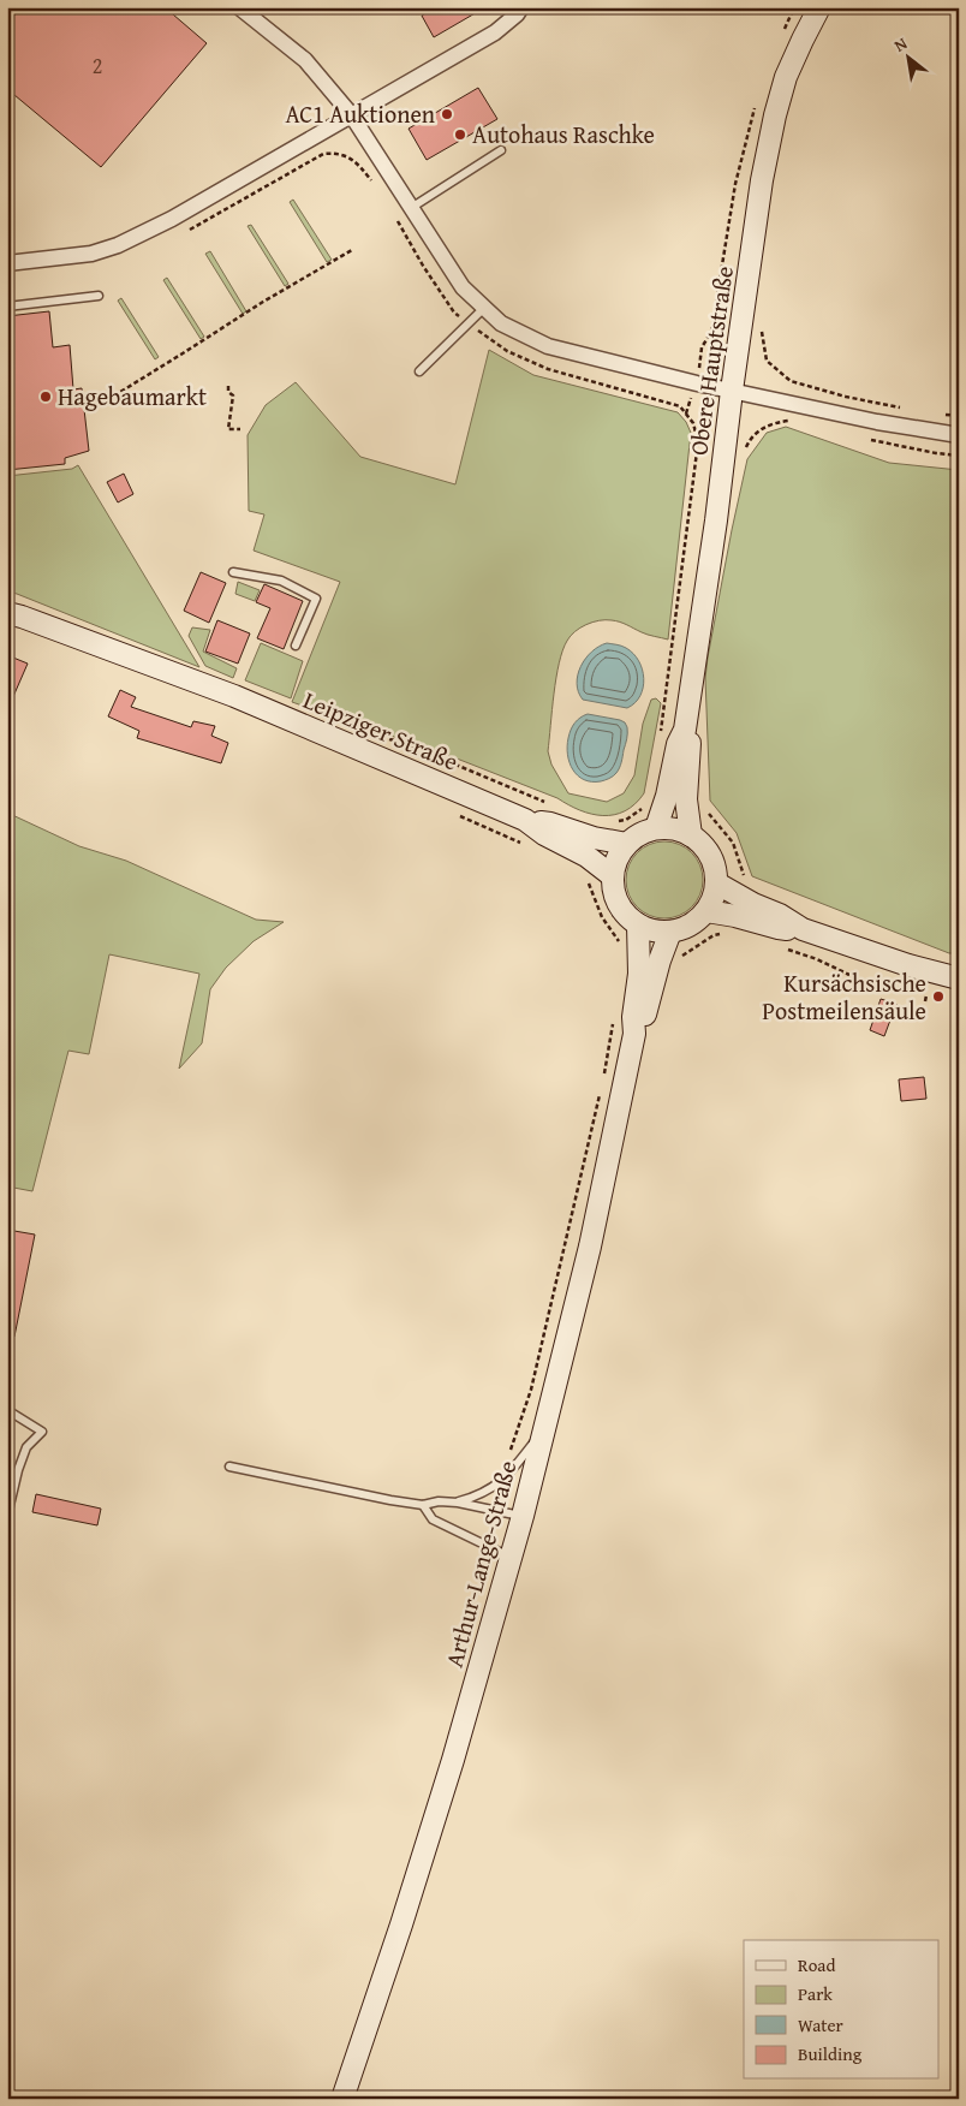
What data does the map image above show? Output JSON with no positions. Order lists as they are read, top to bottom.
{
  "streets": {
    "main road": ["Obere Hauptstraße", "Leipziger Straße", "Arthur-Lange-Straße"]
  },
  "crossings": [
    ["Obere Hauptstraße", "Leipziger Straße"],
    ["Obere Hauptstraße", "Arthur-Lange-Straße"],
    ["Leipziger Straße", "Arthur-Lange-Straße"]
  ],
  "places": [
    "AC1 Auktionen",
    "Autohaus Raschke",
    "Hagebaumarkt",
    "Kursächsische Postmeilensäule"
  ],
  "house_numbers": ["2"],
  "legend": [
    "Road",
    "Park",
    "Water",
    "Building"
  ],
  "north": "top left"
}
